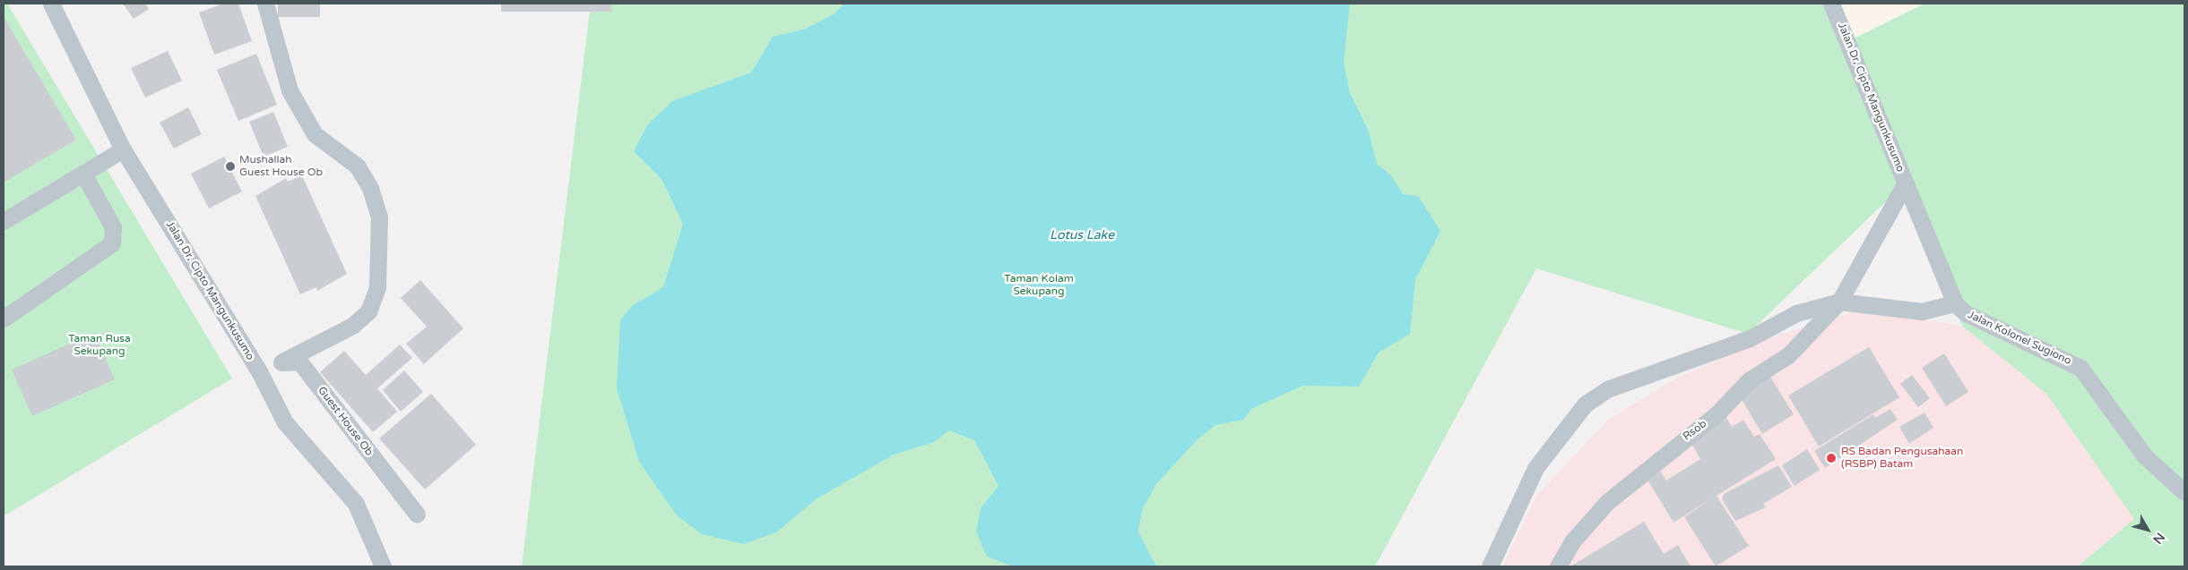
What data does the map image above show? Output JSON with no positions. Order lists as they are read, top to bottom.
{
  "streets": {
    "street": [
      "Jalan Dr. Cipto Mangunkusumo",
      "Jalan Kolonel Sugiono",
      "Guest House Ob",
      "Rsob"
    ]
  },
  "crossings": [
    ["Jalan Dr. Cipto Mangunkusumo", "Rsob"]
  ],
  "water": ["Lotus Lake"],
  "parks": ["Taman Kolam Sekupang", "Taman Rusa Sekupang"],
  "places": ["Mushallah Guest House Ob", "RS Badan Pengusahaan (RSBP) Batam"],
  "north": "bottom right"
}
